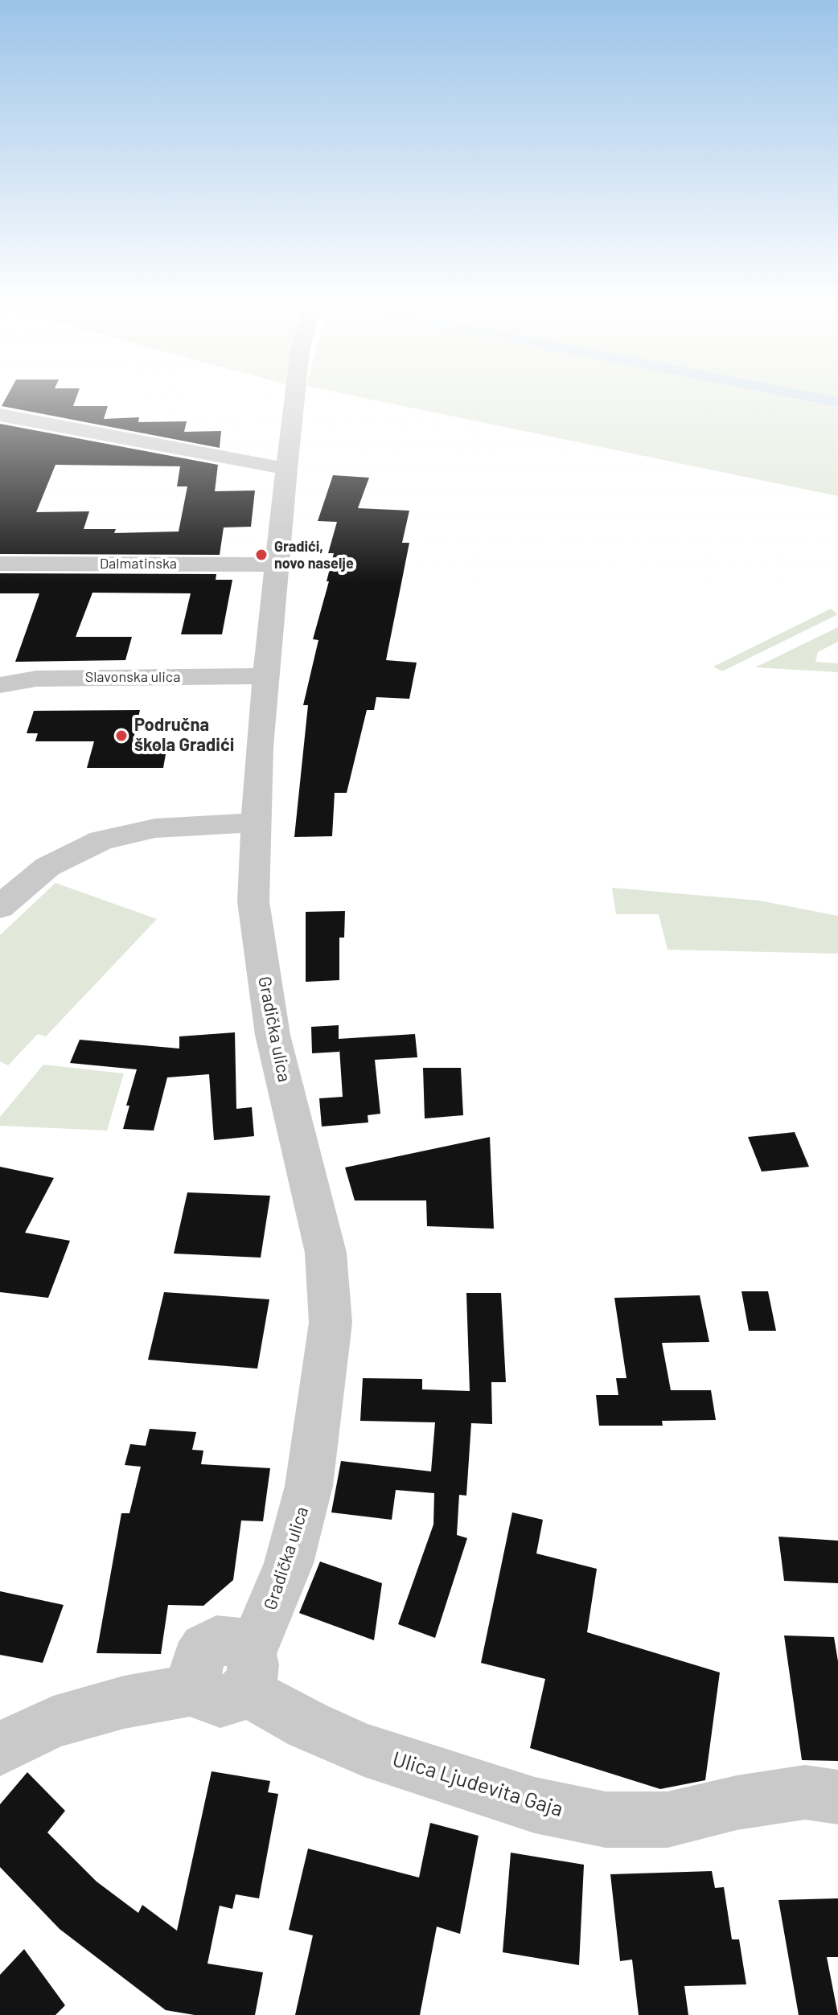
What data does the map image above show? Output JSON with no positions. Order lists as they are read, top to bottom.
{
  "streets": {
    "street": [
      "Dalmatinska",
      "Slavonska ulica",
      "Gradička ulica",
      "Ulica Ljudevita Gaja"
    ]
  },
  "crossings": [
    ["Dalmatinska", "Gradička ulica"],
    ["Slavonska ulica", "Gradička ulica"],
    ["Gradička ulica", "Ulica Ljudevita Gaja"]
  ],
  "places": ["Gradići, novo naselje", "Područna škola Gradići"]
}
